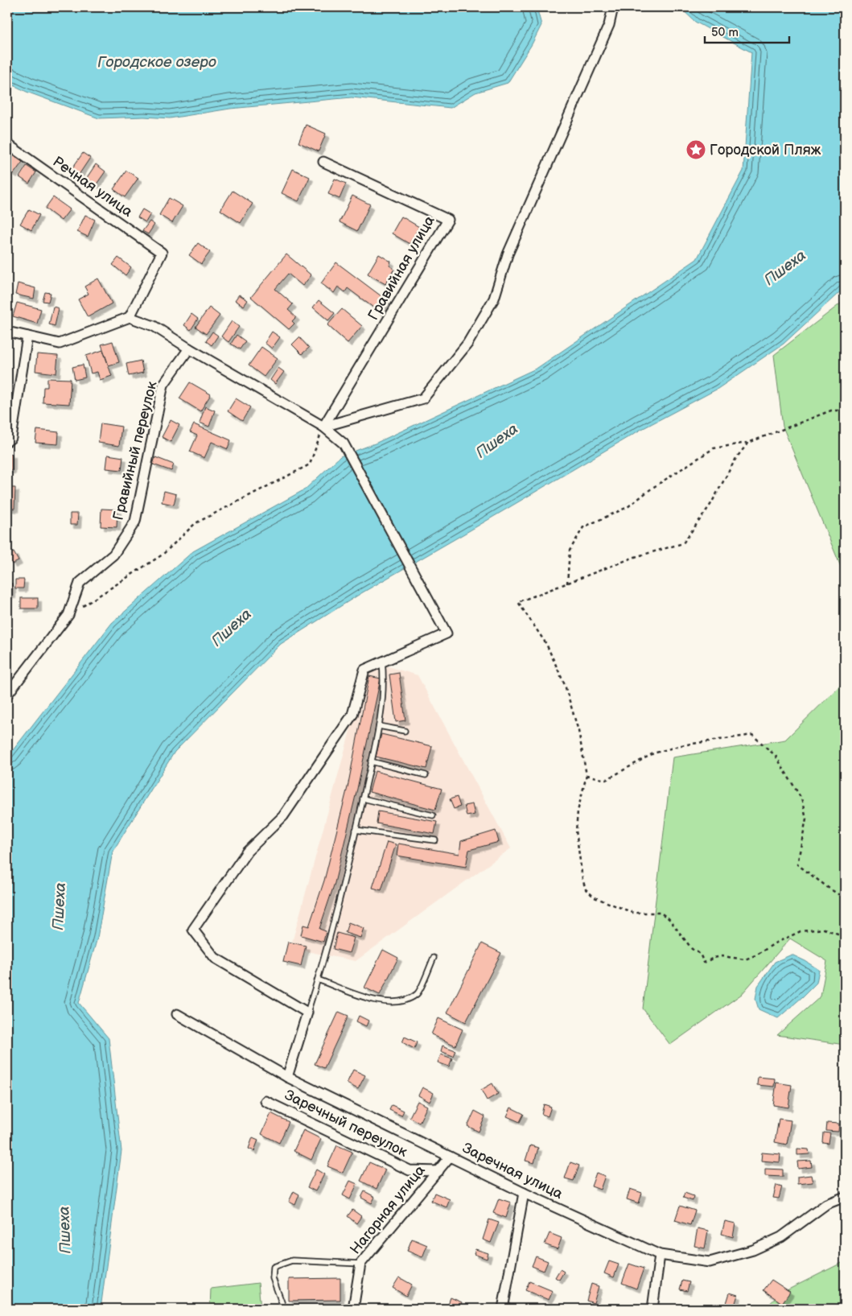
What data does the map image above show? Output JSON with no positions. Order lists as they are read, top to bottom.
{
  "streets": {
    "street": [
      "Речная улица",
      "Гравийная улица",
      "Гравийный переулок",
      "Заречный переулок",
      "Заречная улица",
      "Нагорная улица"
    ]
  },
  "crossings": [
    ["Заречный переулок", "Нагорная улица"],
    ["Заречная улица", "Нагорная улица"]
  ],
  "water": ["Городское озеро", "Пшеха"],
  "places": {
    "place": ["Городской Пляж"]
  },
  "scale_bar": "50 m"
}
